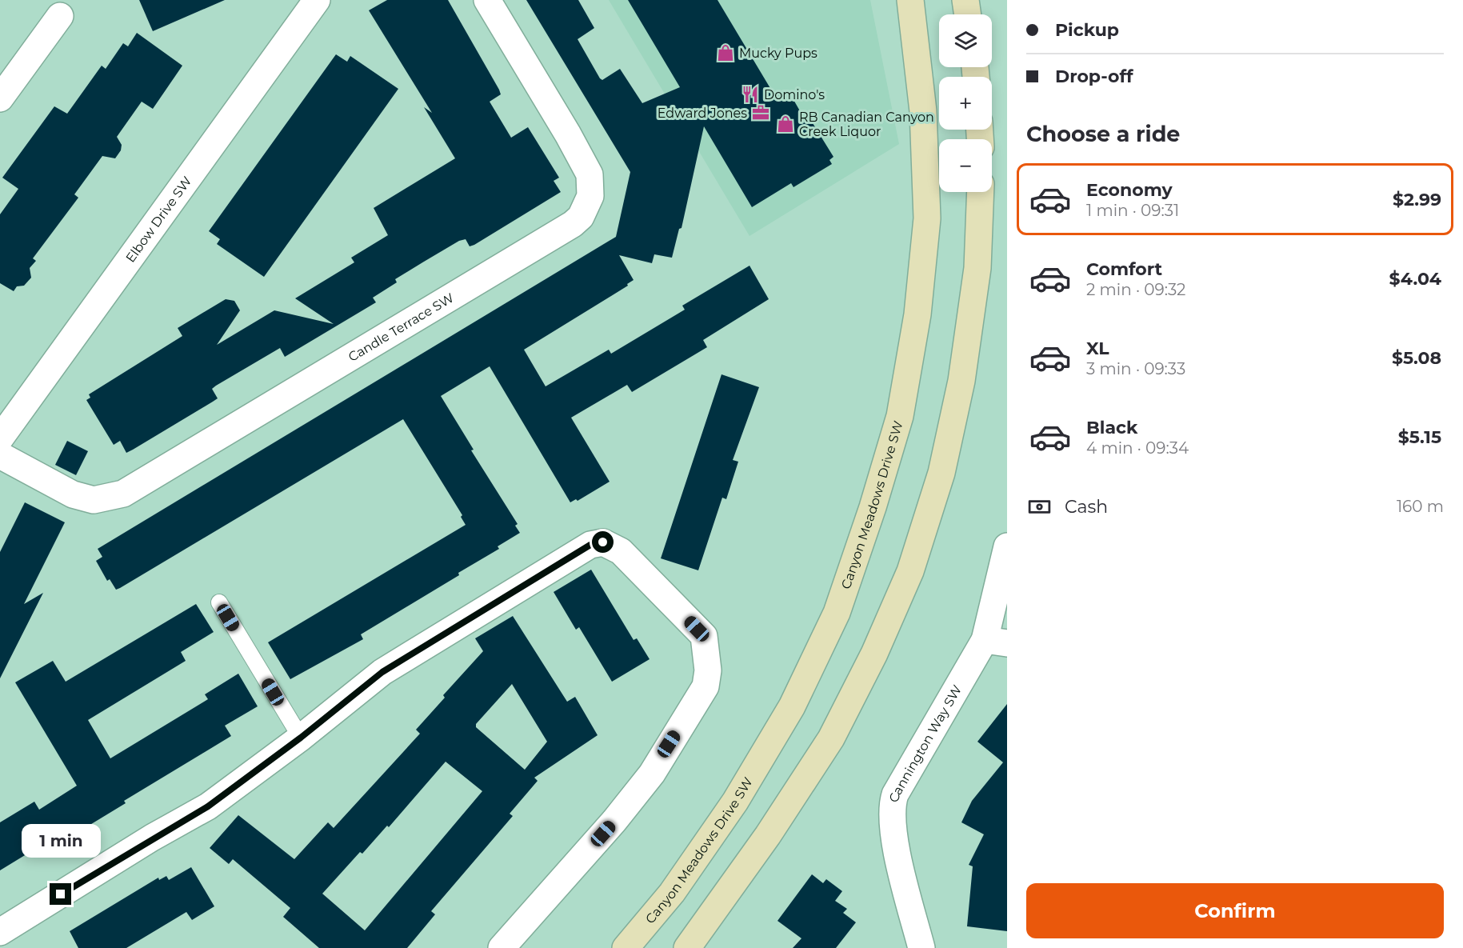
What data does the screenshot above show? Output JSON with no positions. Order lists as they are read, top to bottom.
{
  "streets": {
    "main road": ["Canyon Meadows Drive SW"],
    "street": ["Elbow Drive SW", "Candle Terrace SW", "Cannington Way SW"]
  },
  "places": {
    "shop": ["Mucky Pups", "RB Canadian Canyon Creek Liquor"],
    "restaurant": ["Domino's"],
    "office": ["Edward Jones"]
  },
  "page": {
    "banner": ["Pickup", "Drop-off"],
    "map_buttons": ["+", "−"],
    "heading": "Choose a ride",
    "list": [
      {
        "name": "Economy",
        "note": "1 min · 09:31",
        "value": "$2.99"
      },
      {
        "name": "Comfort",
        "note": "2 min · 09:32",
        "value": "$4.04"
      },
      {
        "name": "XL",
        "note": "3 min · 09:33",
        "value": "$5.08"
      },
      {
        "name": "Black",
        "note": "4 min · 09:34",
        "value": "$5.15"
      }
    ],
    "pay": ["Cash", "160 m"],
    "bubble": "1 min",
    "buttons": "Confirm"
  }
}
